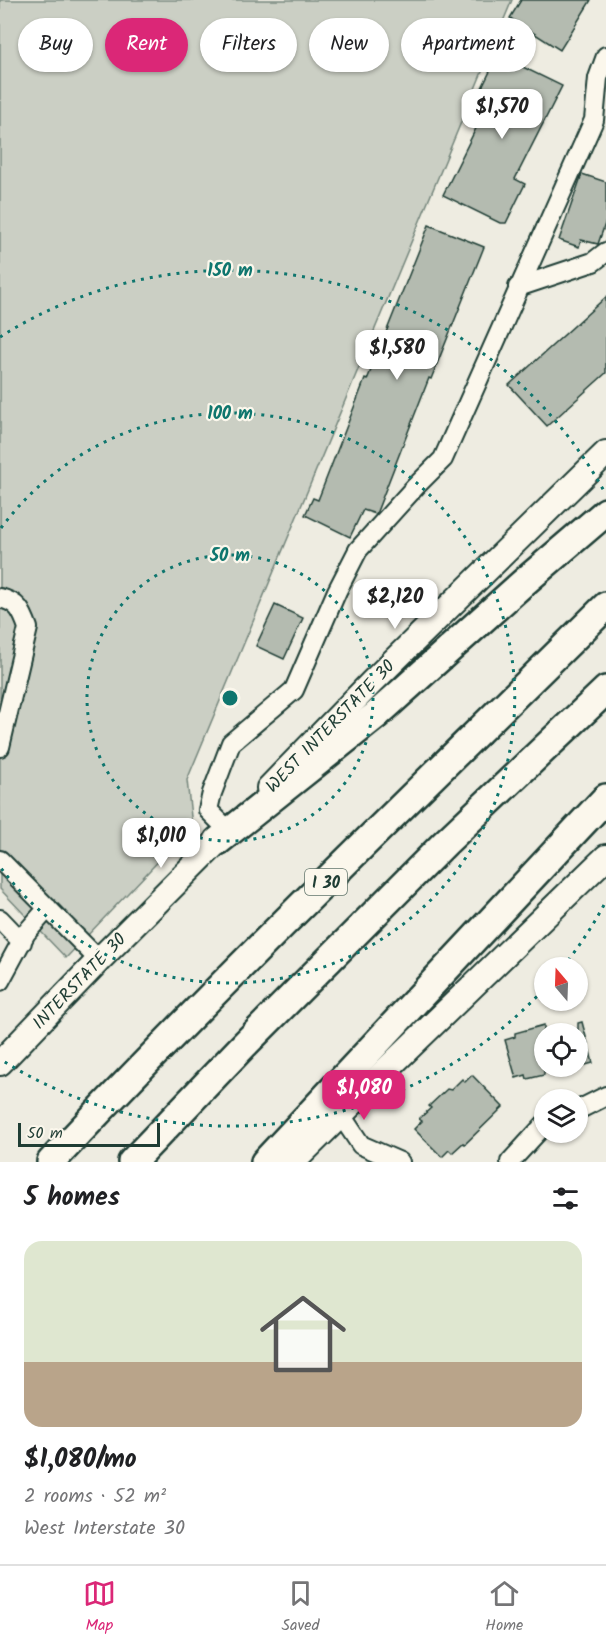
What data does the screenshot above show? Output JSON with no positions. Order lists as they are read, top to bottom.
{
  "streets": {
    "highway": ["I 30"],
    "main road": ["WEST INTERSTATE 30", "INTERSTATE 30"]
  },
  "crossings": [
    ["WEST INTERSTATE 30", "INTERSTATE 30"]
  ],
  "scale_bar": "50 m",
  "north": "top",
  "page": {
    "chip": [
      "Buy",
      "Rent",
      "Filters",
      "New",
      "Apartment"
    ],
    "price": [
      "$1,570",
      "$1,580",
      "$2,120",
      "$1,010",
      "$1,080"
    ],
    "scale": "50 m",
    "heading": "5 homes",
    "list": [
      {
        "name": "$1,080/mo",
        "note": "2 rooms · 52 m² · West Interstate 30"
      }
    ],
    "tabs": ["Map", "Saved", "Home"]
  },
  "rings": ["150 m", "100 m", "50 m"]
}
